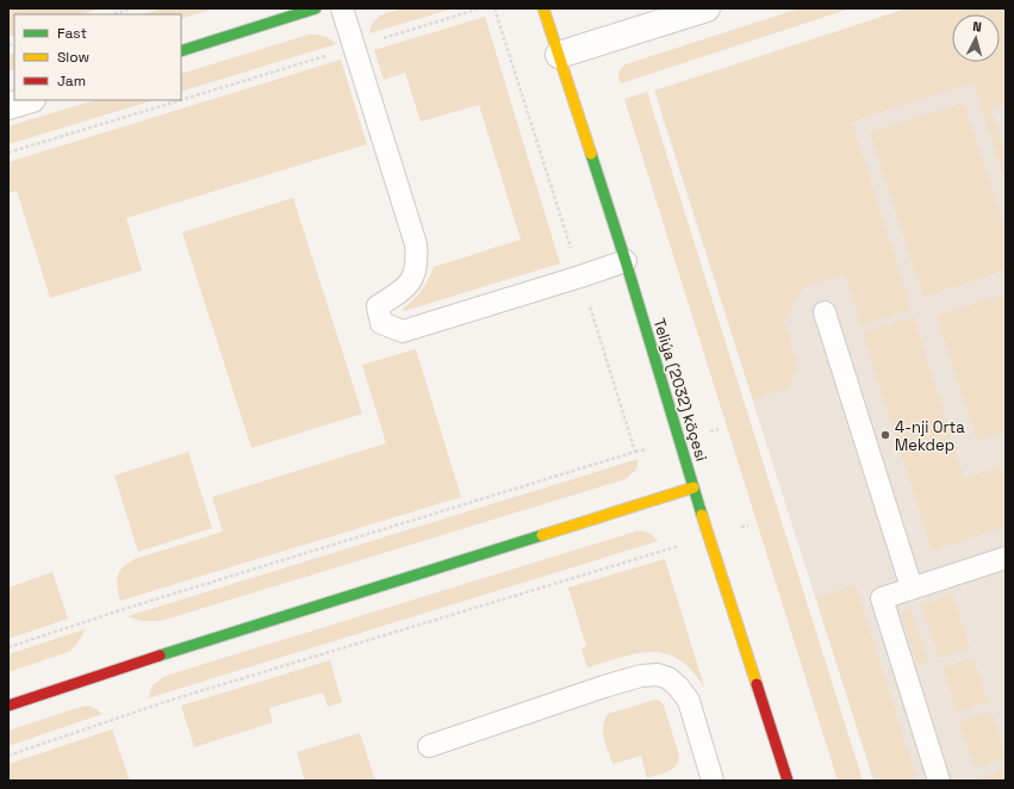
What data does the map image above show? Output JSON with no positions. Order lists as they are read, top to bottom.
{
  "streets": {
    "street": ["Teliýa (2032) köçesi"]
  },
  "places": ["4-nji Orta Mekdep"],
  "legend": ["Fast", "Slow", "Jam"],
  "north": "top"
}
